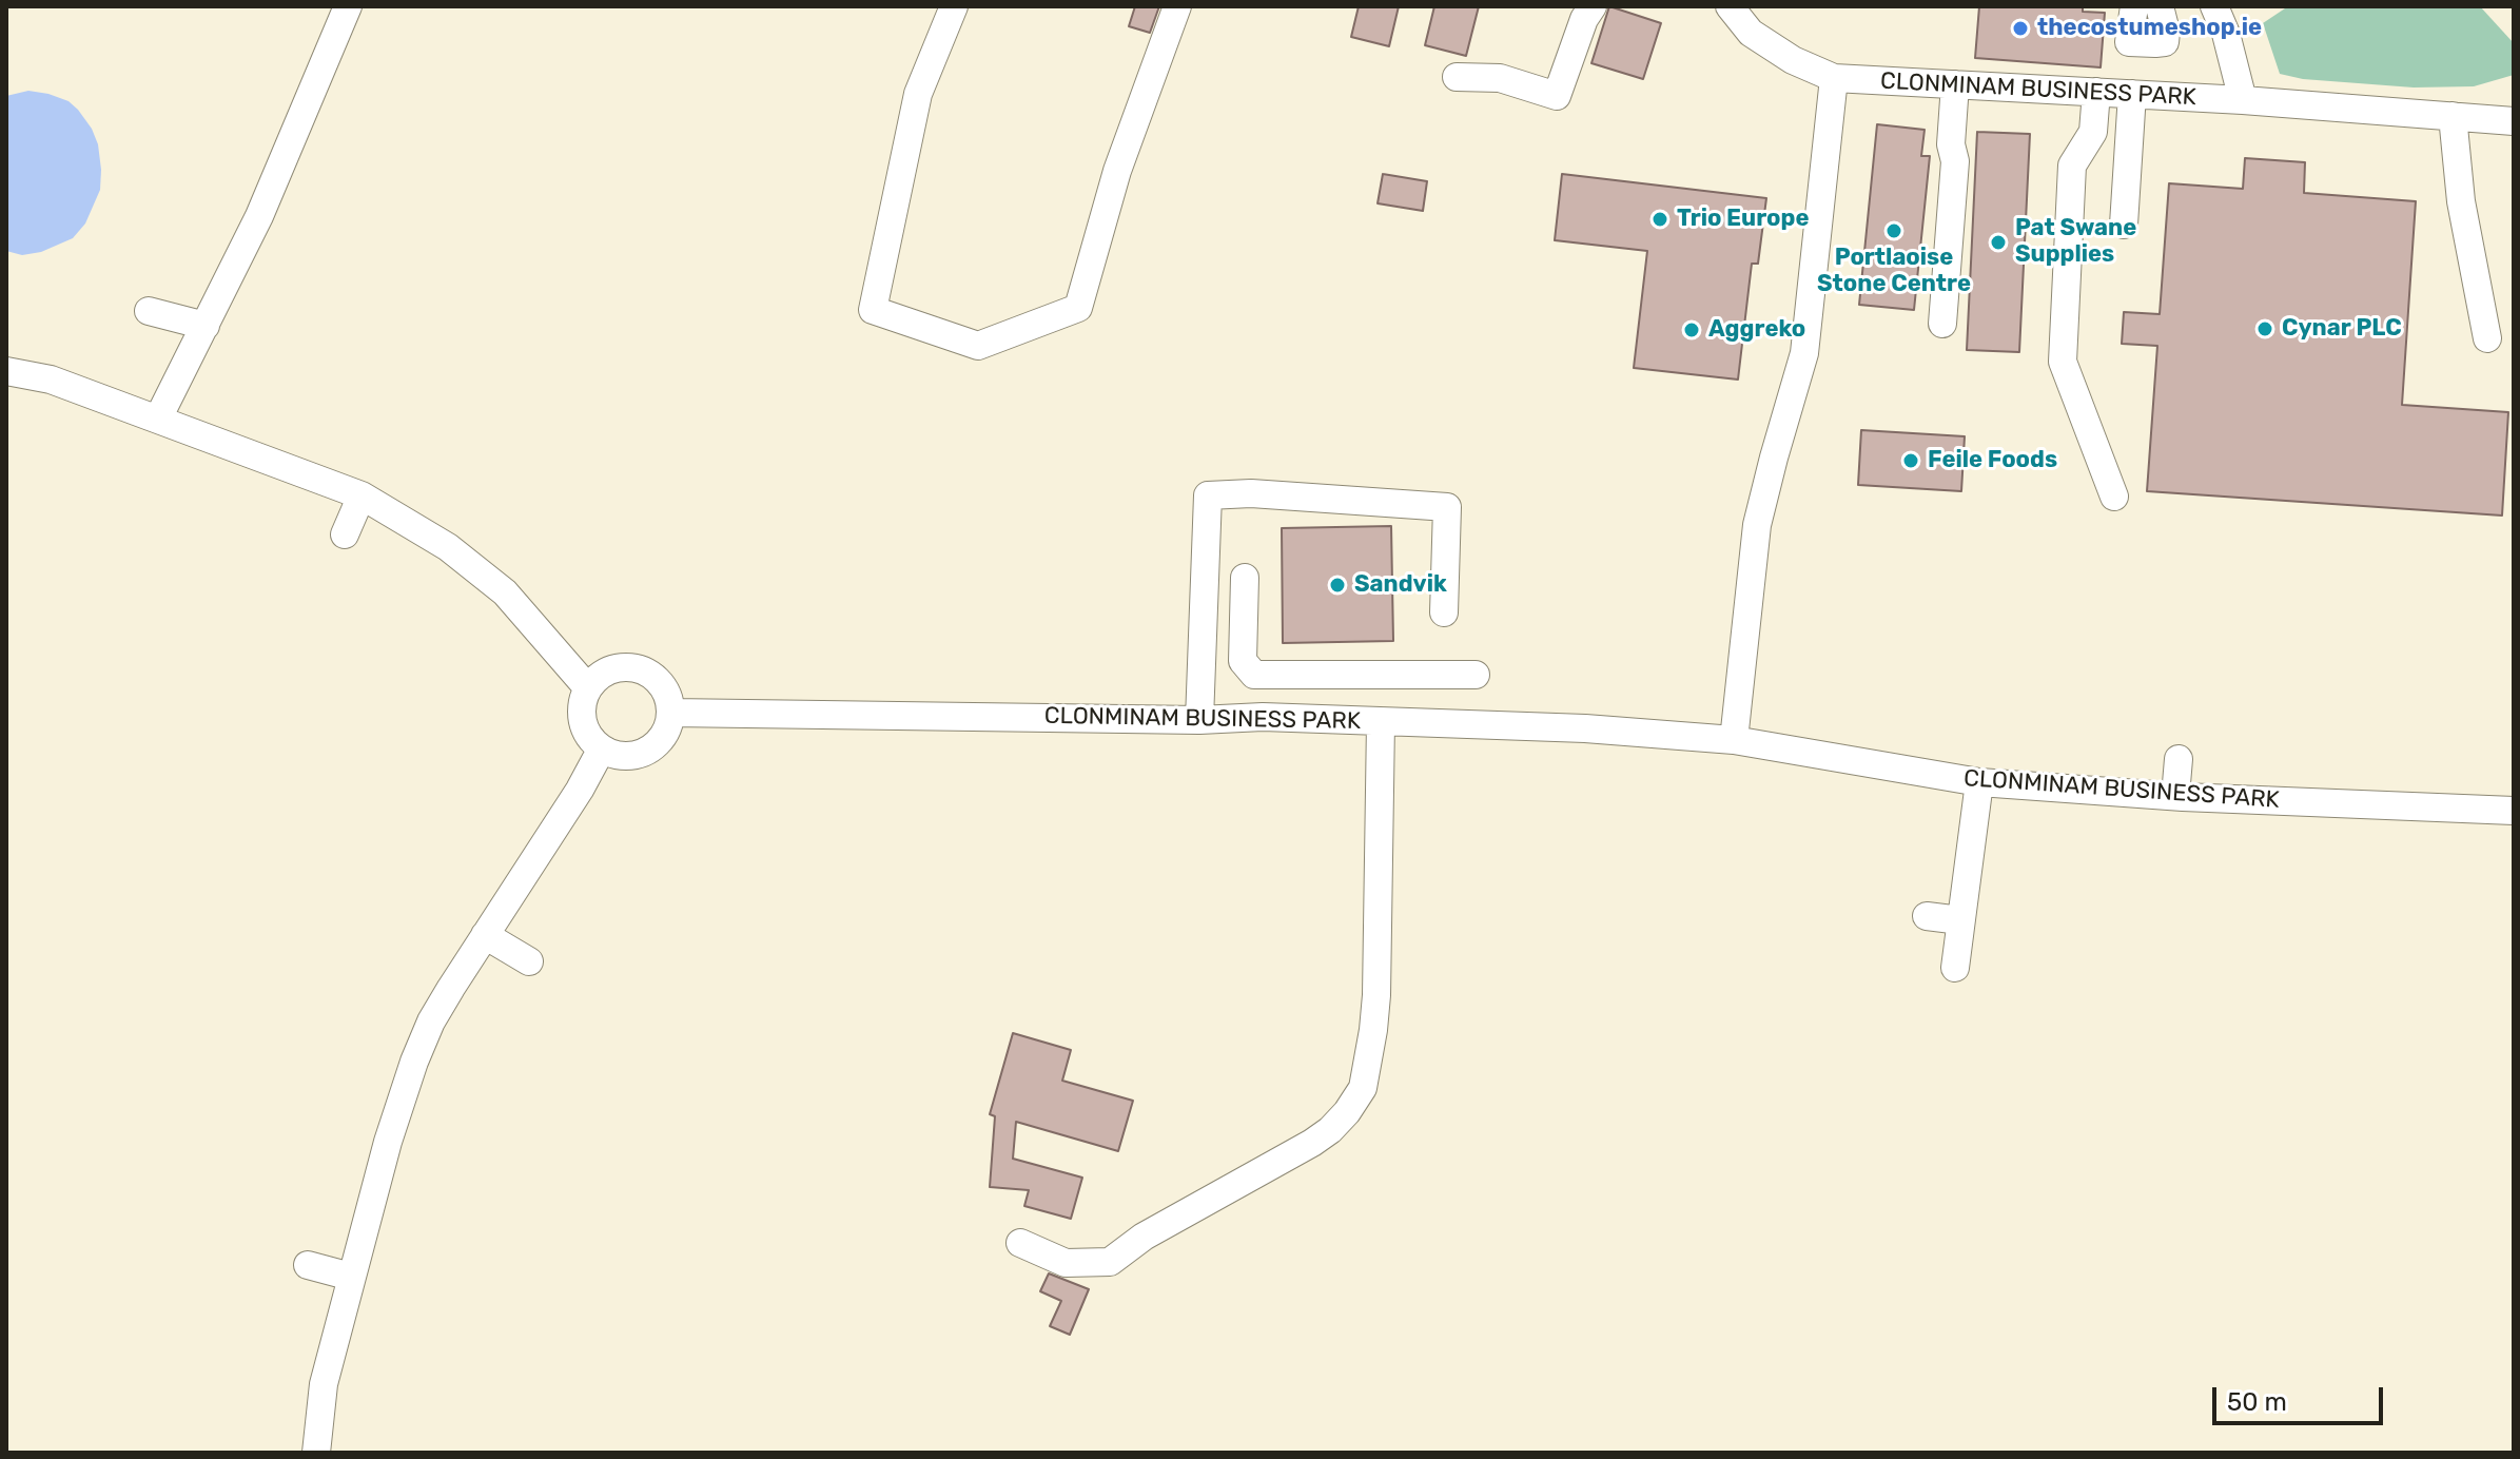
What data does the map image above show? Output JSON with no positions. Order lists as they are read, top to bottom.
{
  "streets": {
    "street": ["CLONMINAM BUSINESS PARK"]
  },
  "places": [
    "thecostumeshop.ie",
    "Trio Europe",
    "Portlaoise Stone Centre",
    "Pat Swane Supplies",
    "Cynar PLC",
    "Aggreko",
    "Feile Foods",
    "Sandvik"
  ],
  "scale_bar": "50 m"
}
